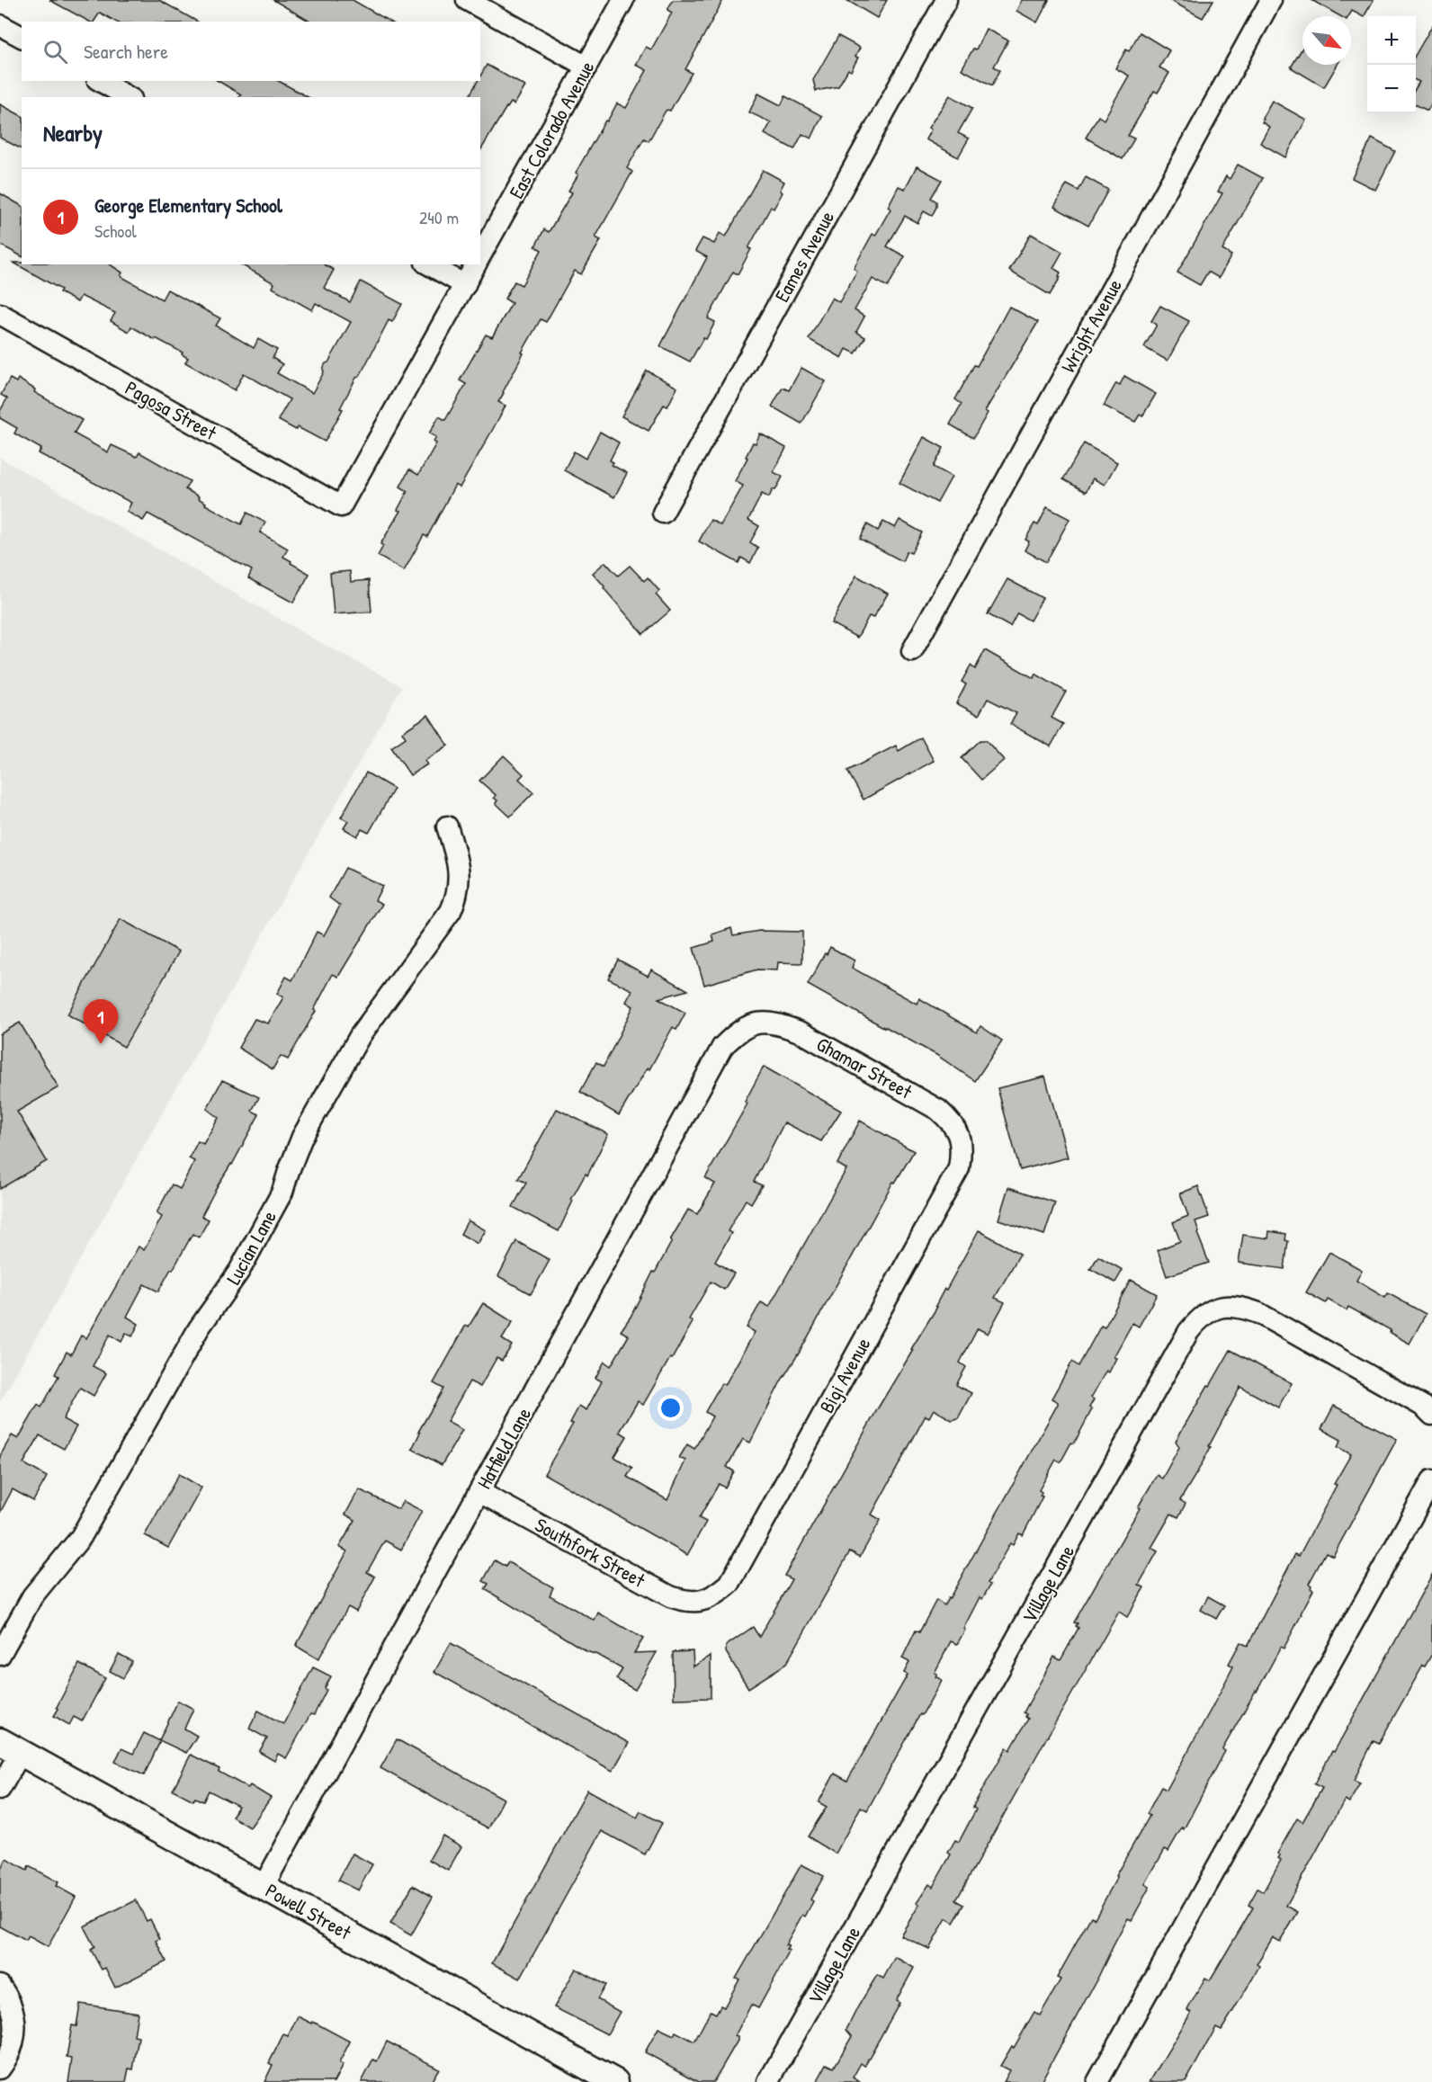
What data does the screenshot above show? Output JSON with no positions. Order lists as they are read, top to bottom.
{
  "streets": {
    "street": [
      "East Colorado Avenue",
      "Eames Avenue",
      "Wright Avenue",
      "Pagosa Street",
      "Ghamar Street",
      "Lucian Lane",
      "Bigi Avenue",
      "Hatfield Lane",
      "Southfork Street",
      "Village Lane",
      "Powell Street"
    ]
  },
  "crossings": [
    ["Ghamar Street", "Bigi Avenue"],
    ["Ghamar Street", "Hatfield Lane"],
    ["Bigi Avenue", "Southfork Street"],
    ["Hatfield Lane", "Southfork Street"],
    ["Hatfield Lane", "Powell Street"]
  ],
  "north": "bottom right",
  "page": {
    "map_buttons": ["+", "−"],
    "search": "Search here",
    "heading": "Nearby",
    "list": [
      {
        "mark": "1",
        "name": "George Elementary School",
        "note": "School",
        "value": "240 m"
      }
    ],
    "pins": "1"
  }
}
